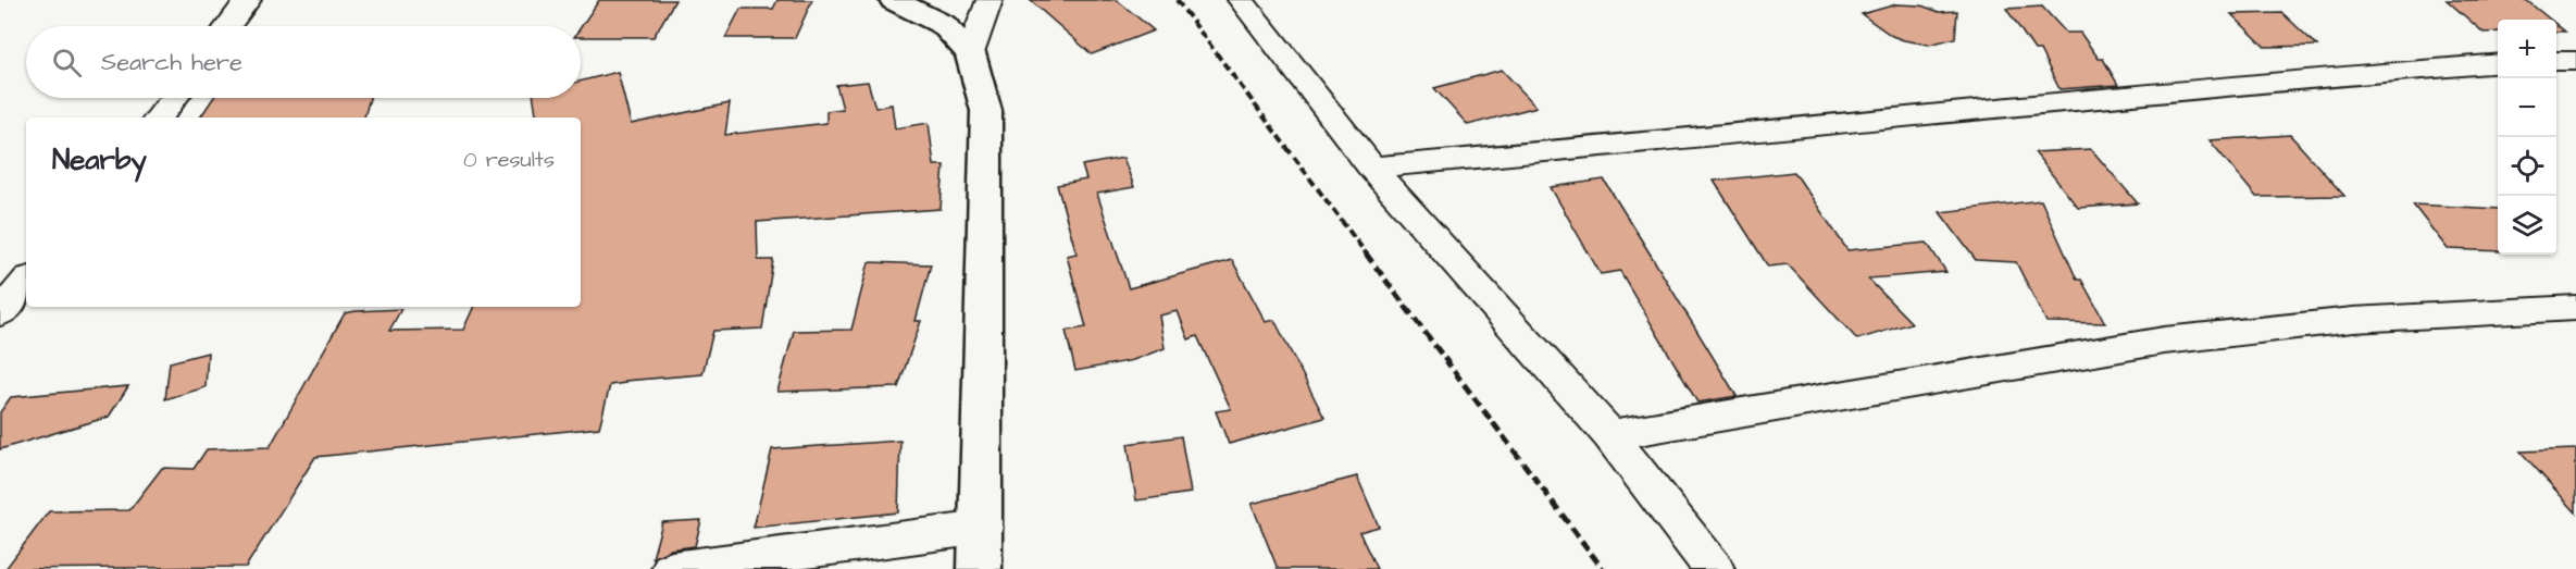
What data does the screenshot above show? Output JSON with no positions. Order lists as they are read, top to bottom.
{
  "page": {
    "map_buttons": ["+", "−"],
    "search": "Search here",
    "heading": ["Nearby", "0 results"]
  }
}
